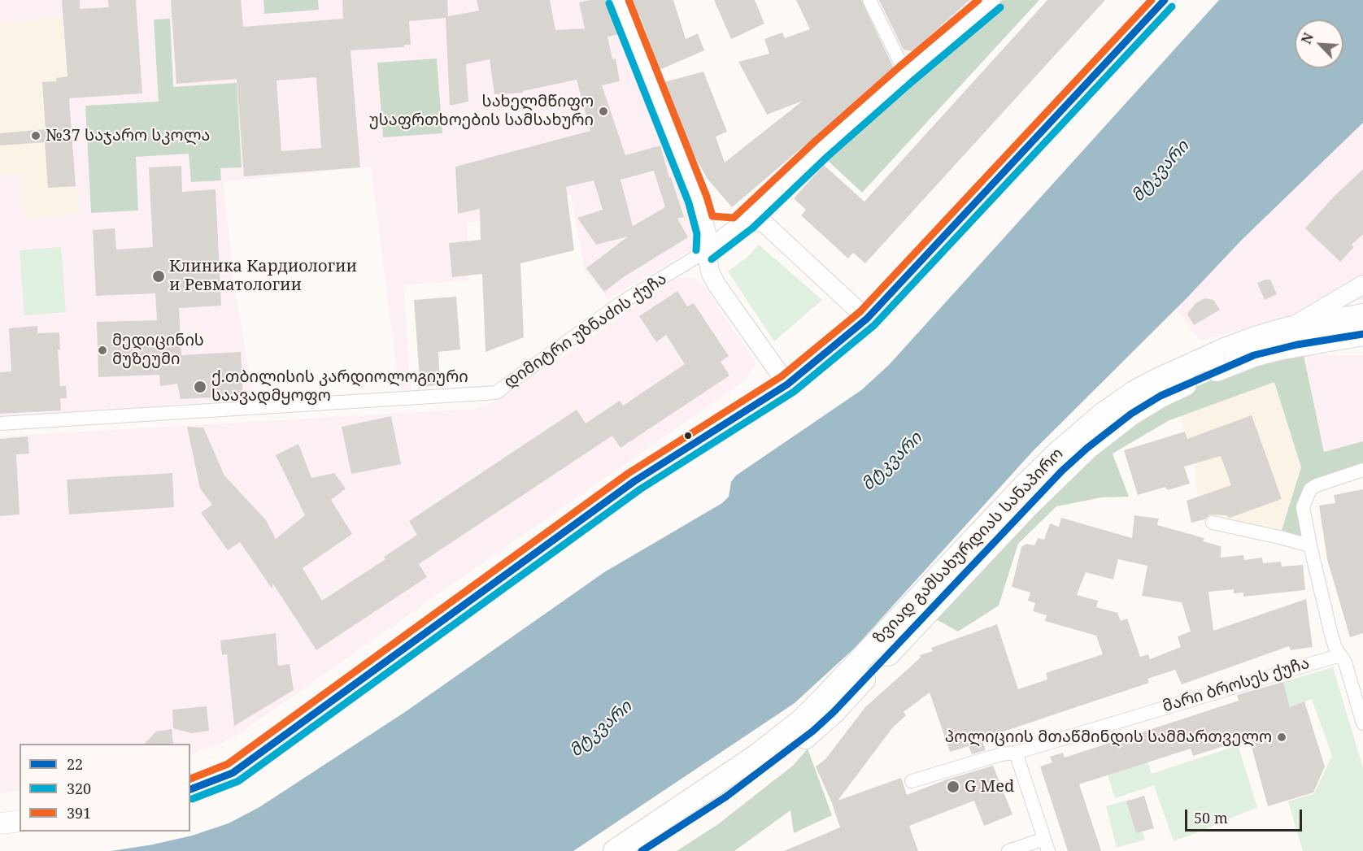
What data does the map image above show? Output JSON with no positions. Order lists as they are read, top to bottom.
{
  "streets": {
    "highway": ["ზვიად გამსახურდიას სანაპირო"],
    "main road": ["დიმიტრი უზნაძის ქუჩა"],
    "street": ["მარი ბროსეს ქუჩა"]
  },
  "water": ["მტკვარი"],
  "places": [
    "სახელმწიფო უსაფრთხოების სამსახური",
    "№37 საჯარო სკოლა",
    "Клиника Кардиологии и Ревматологии",
    "მედიცინის მუზეუმი",
    "ქ.თბილისის კარდიოლოგიური საავადმყოფო",
    "პოლიციის მთაწმინდის სამმართველო",
    "G Med"
  ],
  "lines": ["transit line 22", "transit line 391", "transit line 320"],
  "legend": ["22", "320", "391"],
  "scale_bar": "50 m",
  "north": "top left"
}
